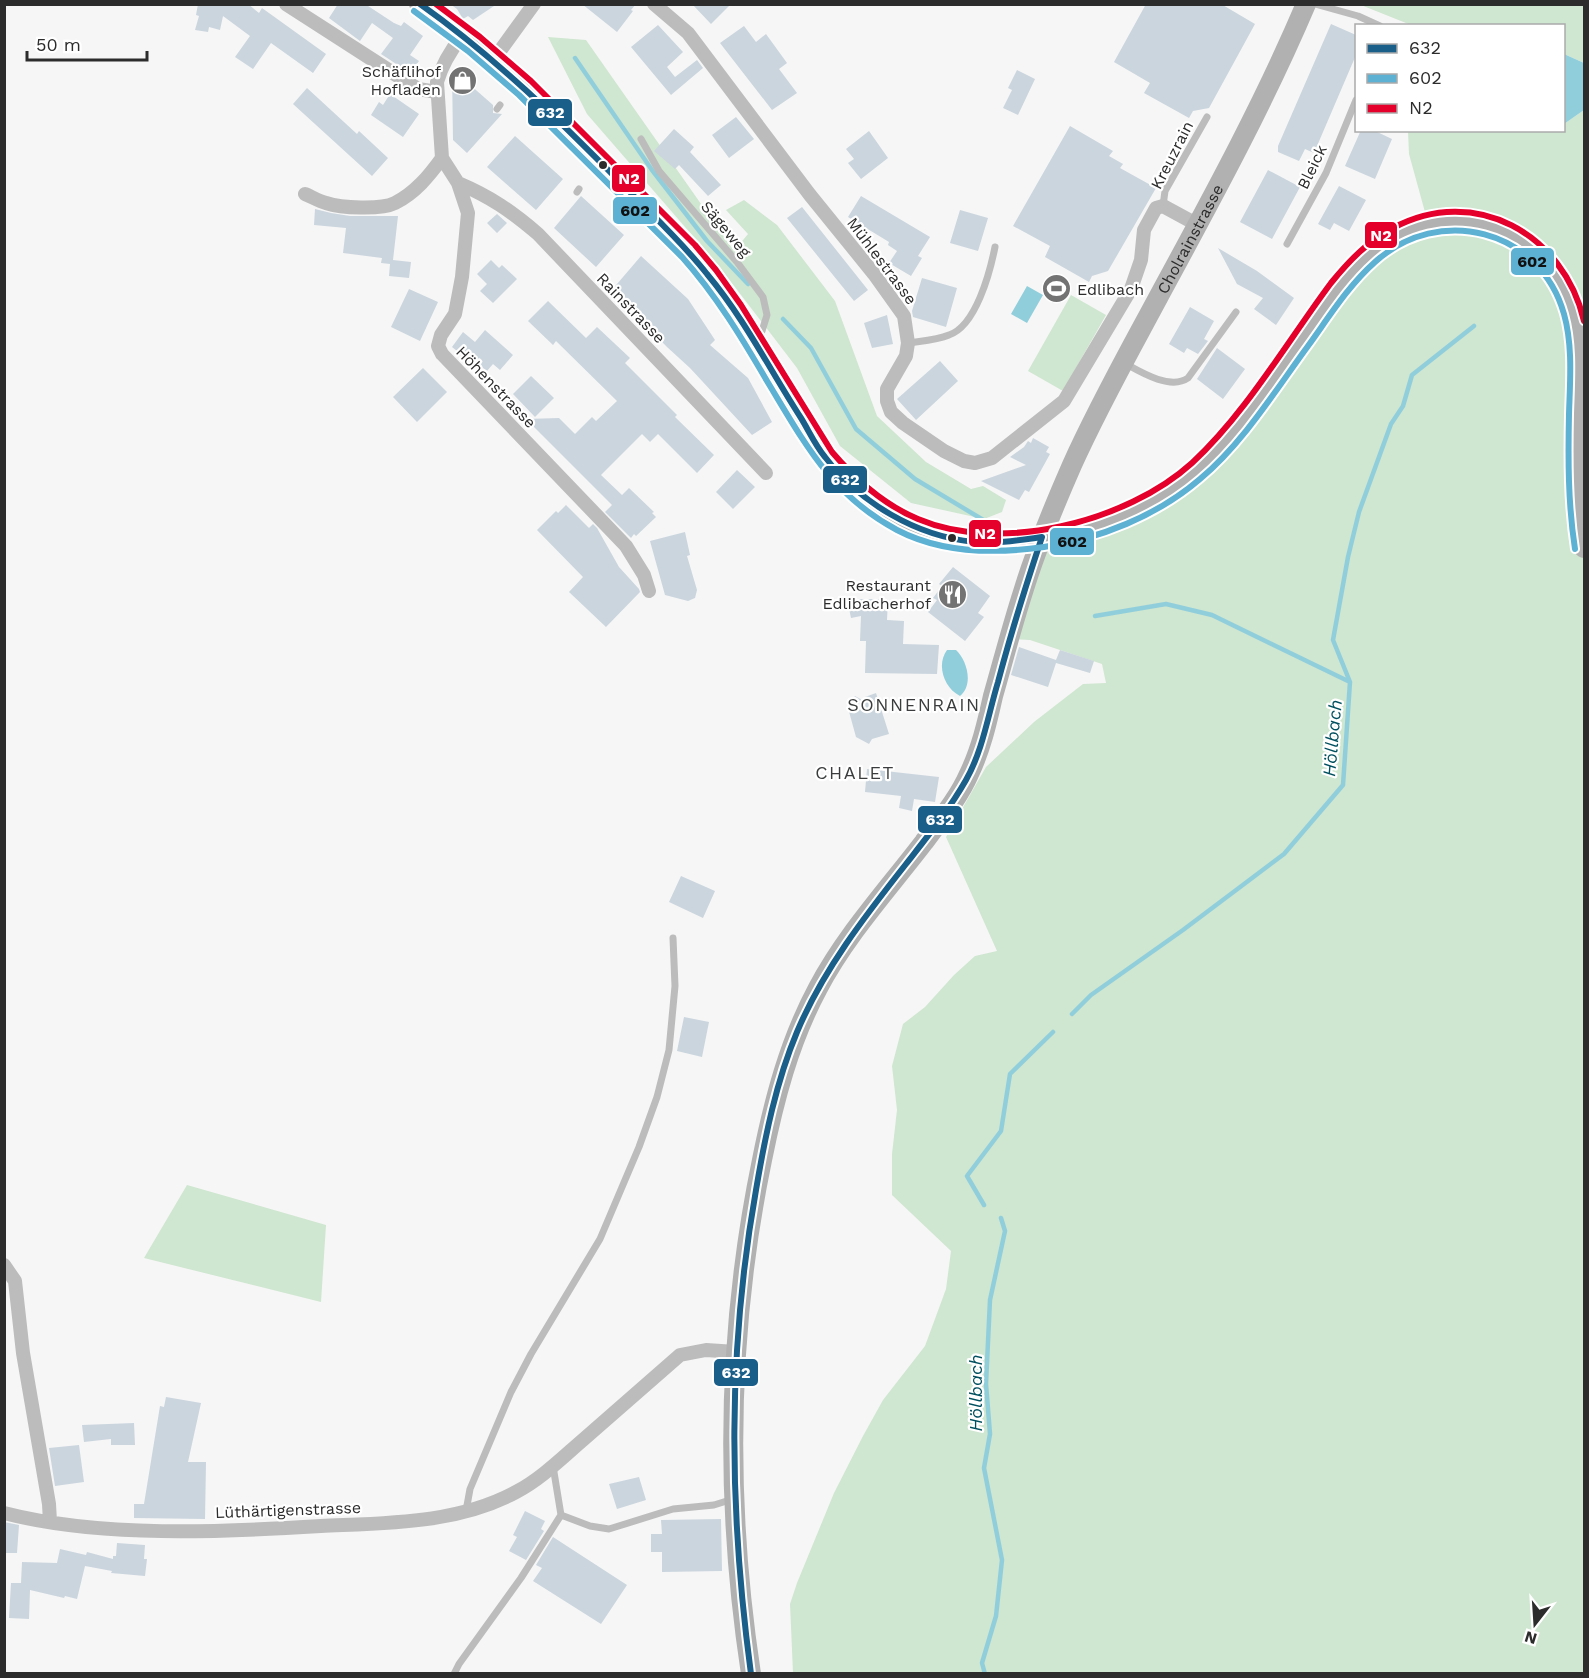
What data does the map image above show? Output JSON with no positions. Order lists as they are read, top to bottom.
{
  "streets": {
    "street": [
      "Cholrainstrasse",
      "Mühlestrasse",
      "Rainstrasse",
      "Höhenstrasse",
      "Lüthärtigenstrasse"
    ],
    "lane": ["Kreuzrain", "Bleick", "Sägeweg"]
  },
  "crossings": [
    ["Cholrainstrasse", "Lüthärtigenstrasse"],
    ["Rainstrasse", "Höhenstrasse"]
  ],
  "districts": ["SONNENRAIN", "CHALET"],
  "water": ["Höllbach"],
  "places": {
    "shop": ["Schäflihof Hofladen"],
    "sports": ["Edlibach"],
    "restaurant": ["Restaurant Edlibacherhof"]
  },
  "lines": ["transit line 632", "transit line N2", "transit line 602"],
  "legend": ["632", "602", "N2"],
  "scale_bar": "50 m",
  "north": "bottom"
}
